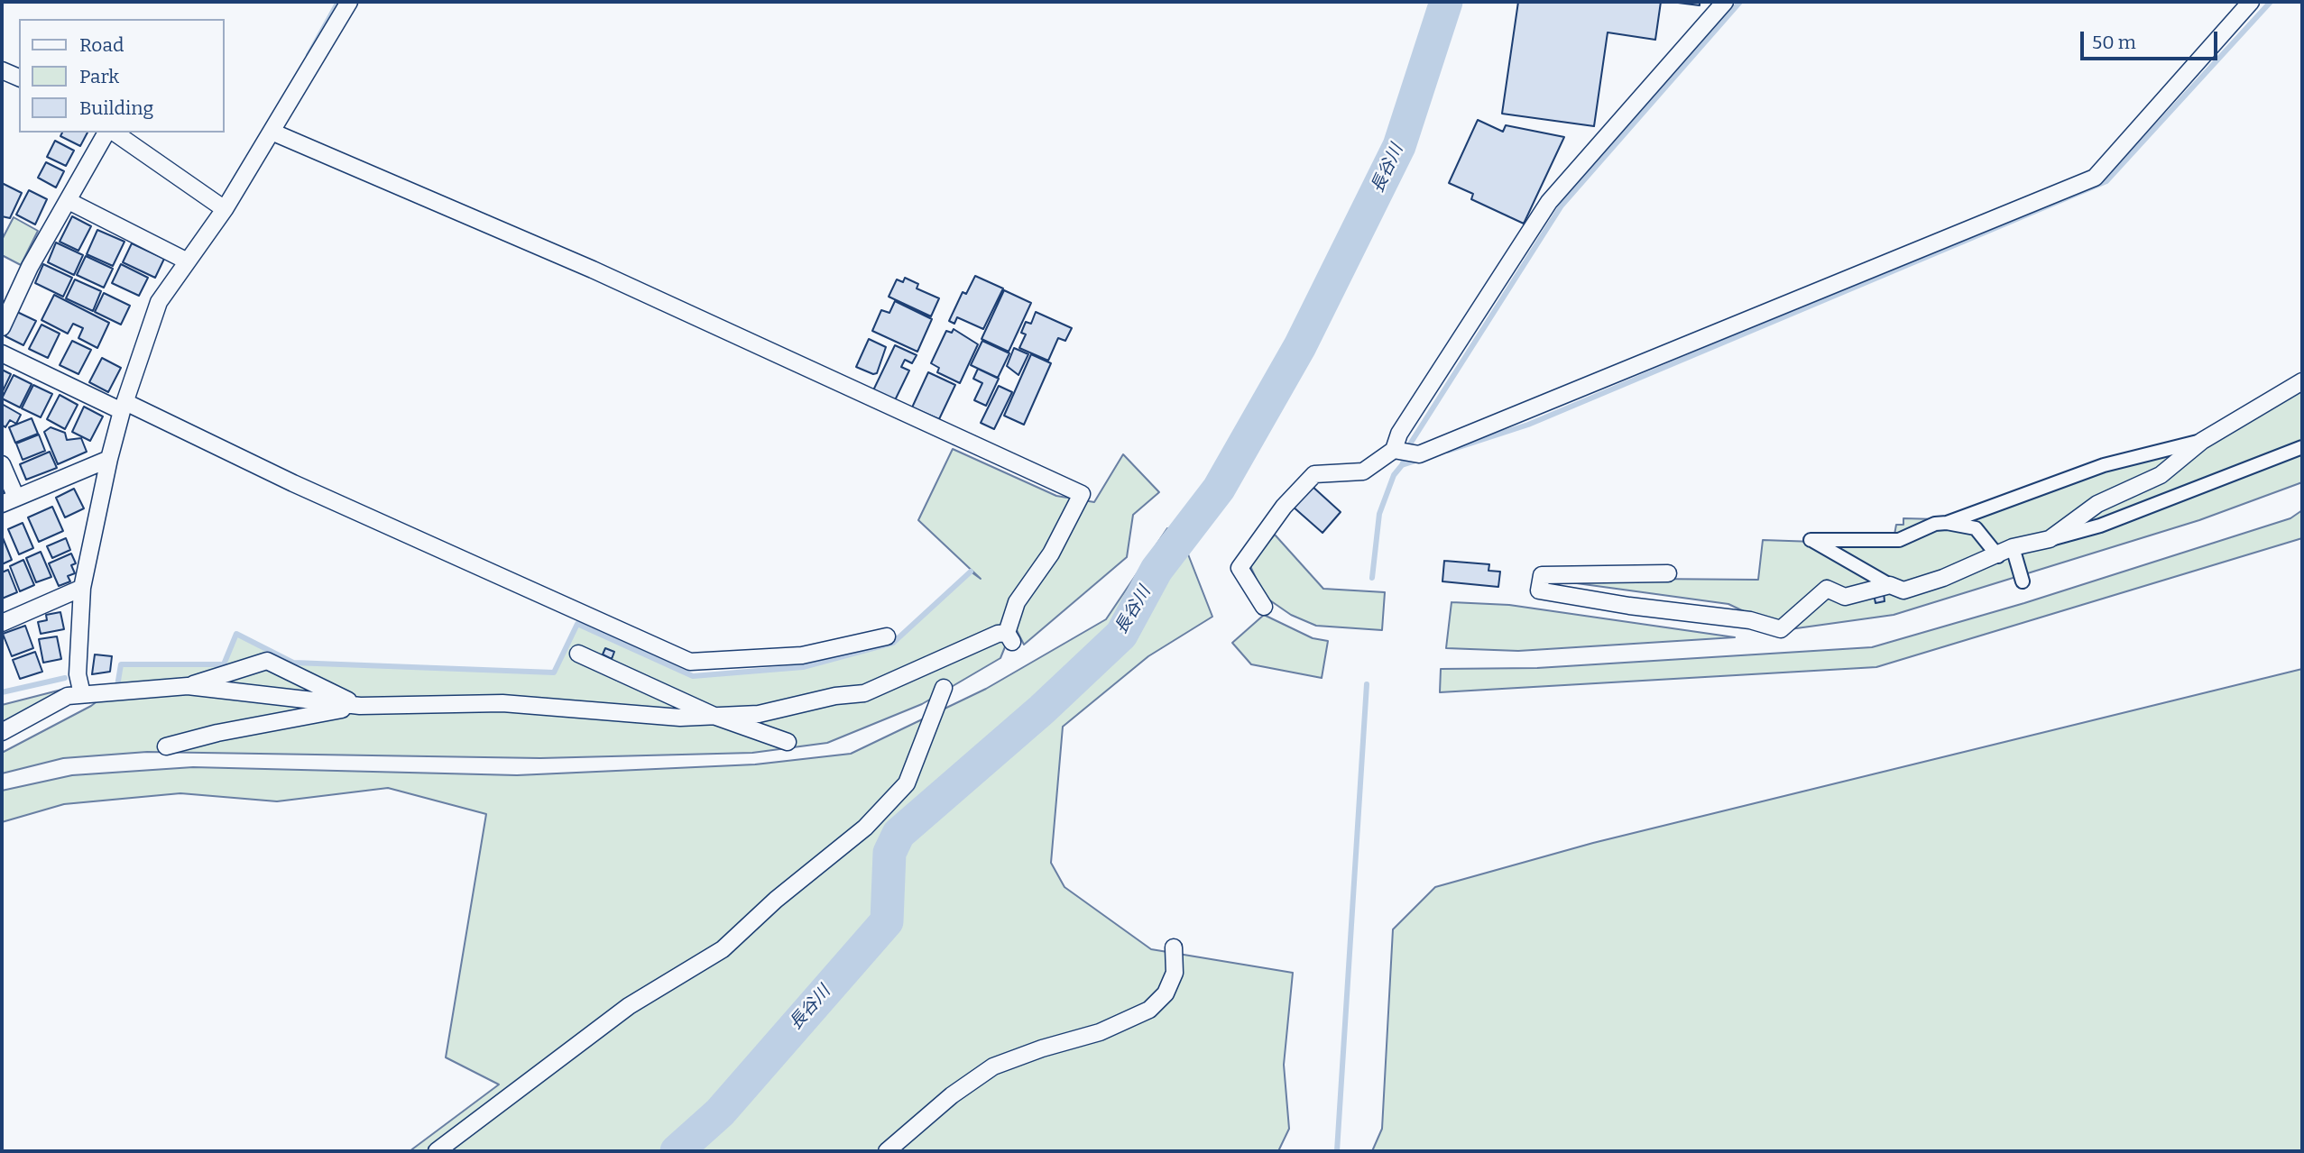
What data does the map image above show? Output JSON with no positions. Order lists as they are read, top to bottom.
{
  "water": ["長谷川"],
  "legend": ["Road", "Park", "Building"],
  "scale_bar": "50 m"
}
